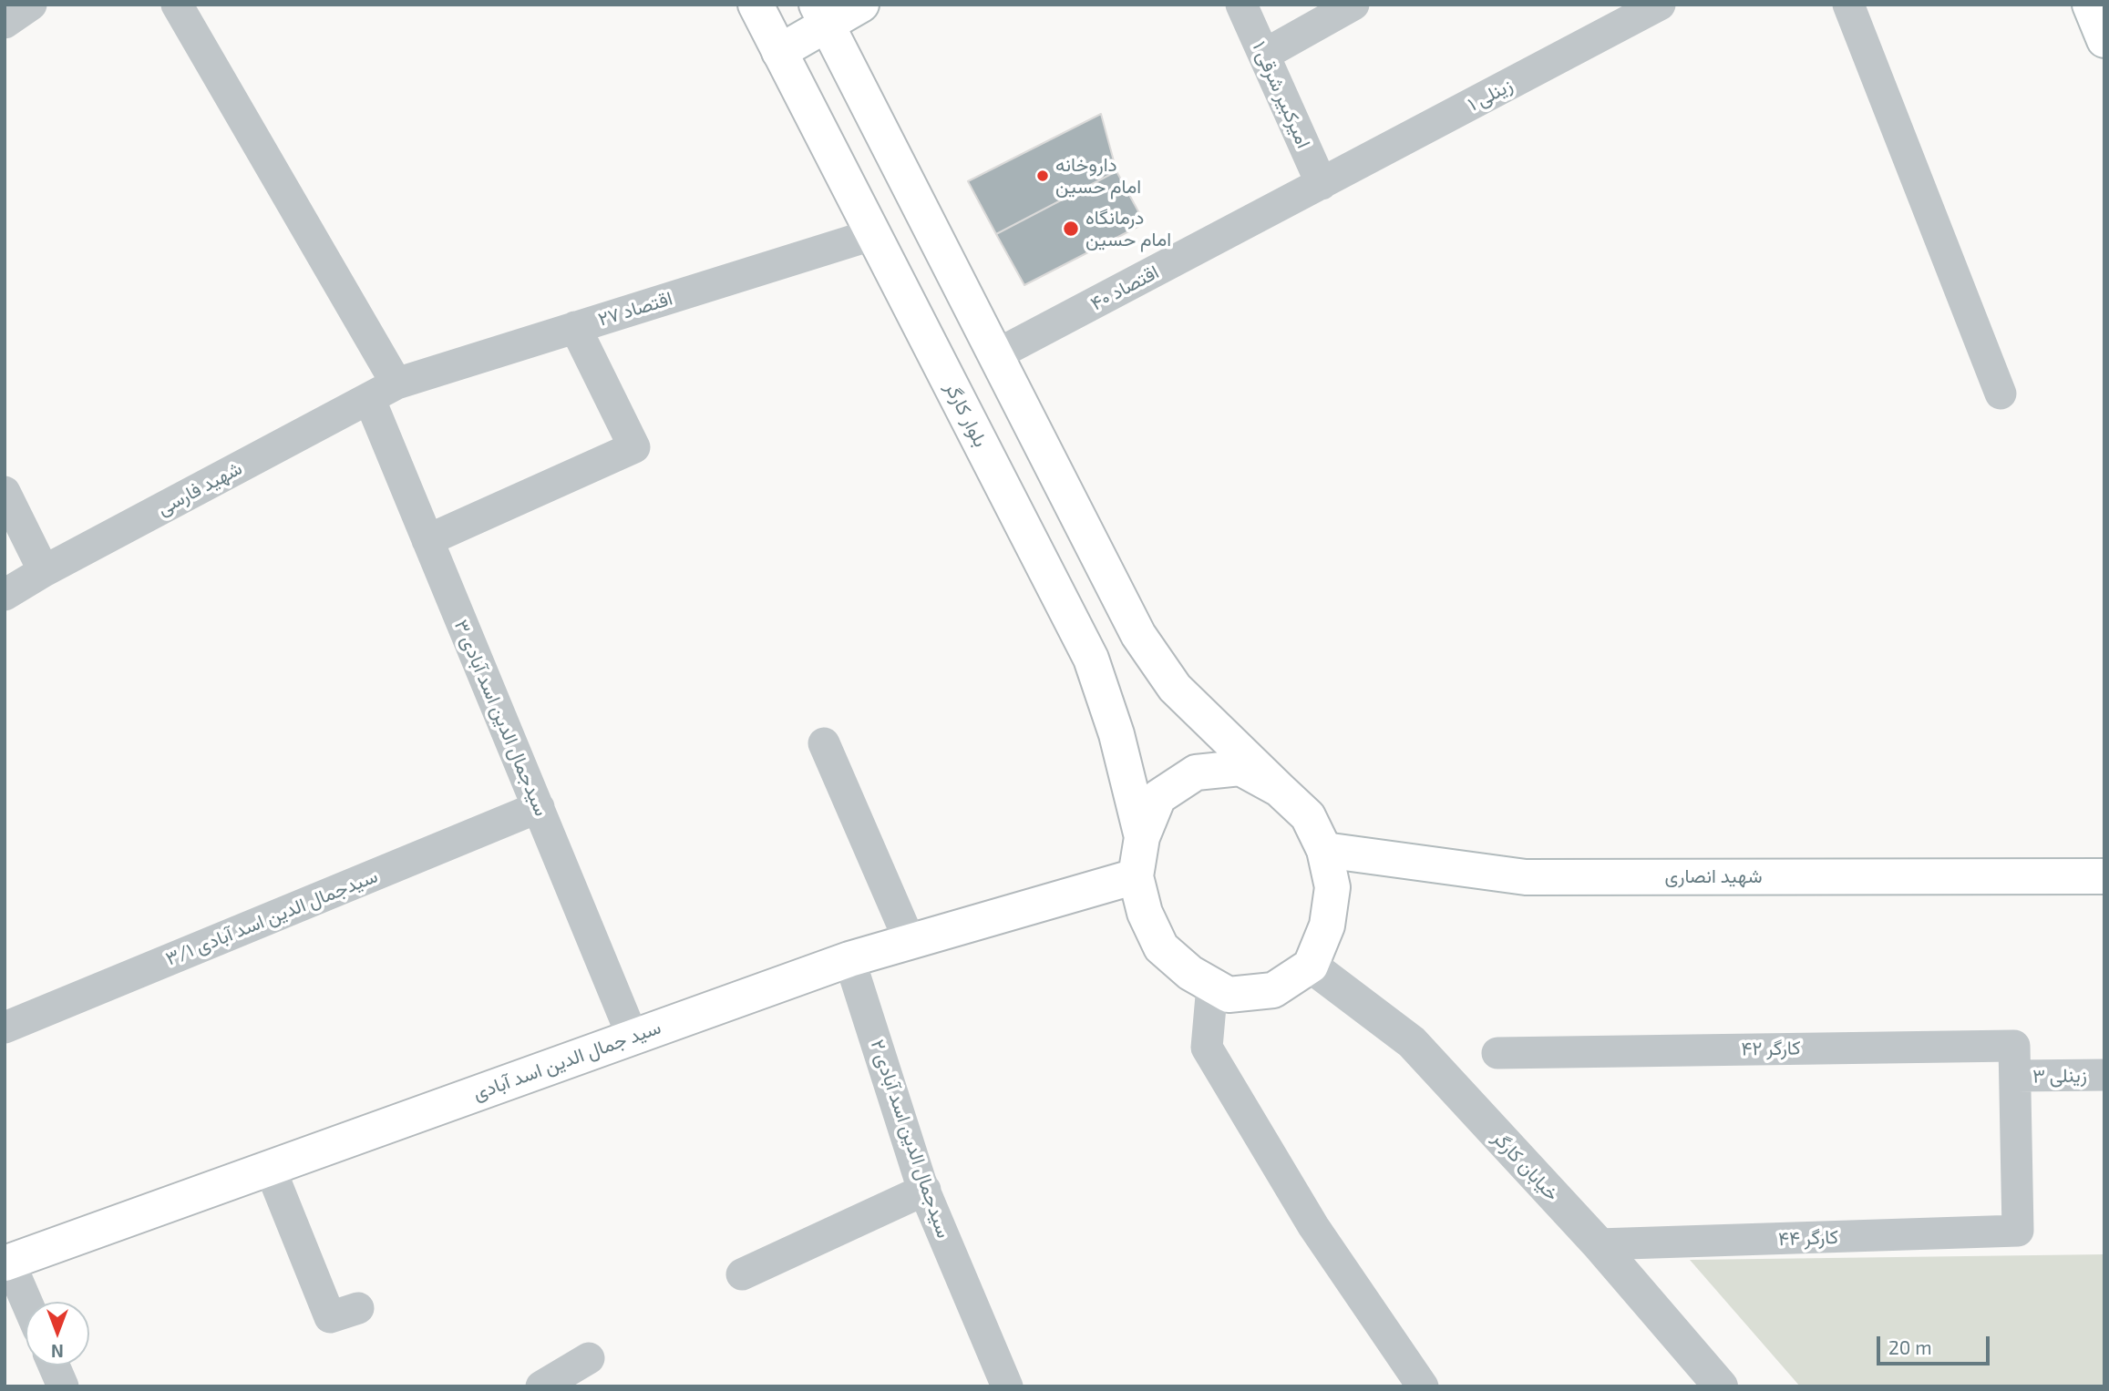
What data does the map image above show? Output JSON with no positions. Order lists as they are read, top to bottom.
{
  "streets": {
    "main road": ["بلوار کارگر", "شهید انصاری", "سید جمال الدین اسد آبادی"],
    "street": [
      "امیرکبیر شرقی ۱",
      "زینلی ۱",
      "اقتصاد ۴۰",
      "اقتصاد ۲۷",
      "شهید فارسی",
      "سیدجمال الدین اسد آبادی ۳",
      "سیدجمال الدین اسد آبادی ۳/۱",
      "کارگر ۴۲",
      "زینلی ۳",
      "سیدجمال الدین اسد آبادی ۲",
      "خیابان کارگر",
      "کارگر ۴۴"
    ]
  },
  "crossings": [
    ["امیرکبیر شرقی ۱", "زینلی ۱"],
    ["امیرکبیر شرقی ۱", "اقتصاد ۴۰"],
    ["زینلی ۱", "اقتصاد ۴۰"],
    ["اقتصاد ۲۷", "بلوار کارگر"],
    ["اقتصاد ۲۷", "شهید فارسی"],
    ["بلوار کارگر", "شهید انصاری"],
    ["بلوار کارگر", "سید جمال الدین اسد آبادی"],
    ["بلوار کارگر", "خیابان کارگر"],
    ["شهید فارسی", "سیدجمال الدین اسد آبادی ۳"],
    ["سیدجمال الدین اسد آبادی ۳", "سیدجمال الدین اسد آبادی ۳/۱"],
    ["سیدجمال الدین اسد آبادی ۳", "سید جمال الدین اسد آبادی"],
    ["شهید انصاری", "سید جمال الدین اسد آبادی"],
    ["شهید انصاری", "خیابان کارگر"],
    ["کارگر ۴۲", "زینلی ۳"],
    ["کارگر ۴۲", "کارگر ۴۴"],
    ["سید جمال الدین اسد آبادی", "سیدجمال الدین اسد آبادی ۲"],
    ["سید جمال الدین اسد آبادی", "خیابان کارگر"],
    ["زینلی ۳", "کارگر ۴۴"],
    ["خیابان کارگر", "کارگر ۴۴"]
  ],
  "places": ["داروخانه امام حسین", "درمانگاه امام حسین"],
  "scale_bar": "20 m",
  "north": "bottom"
}
